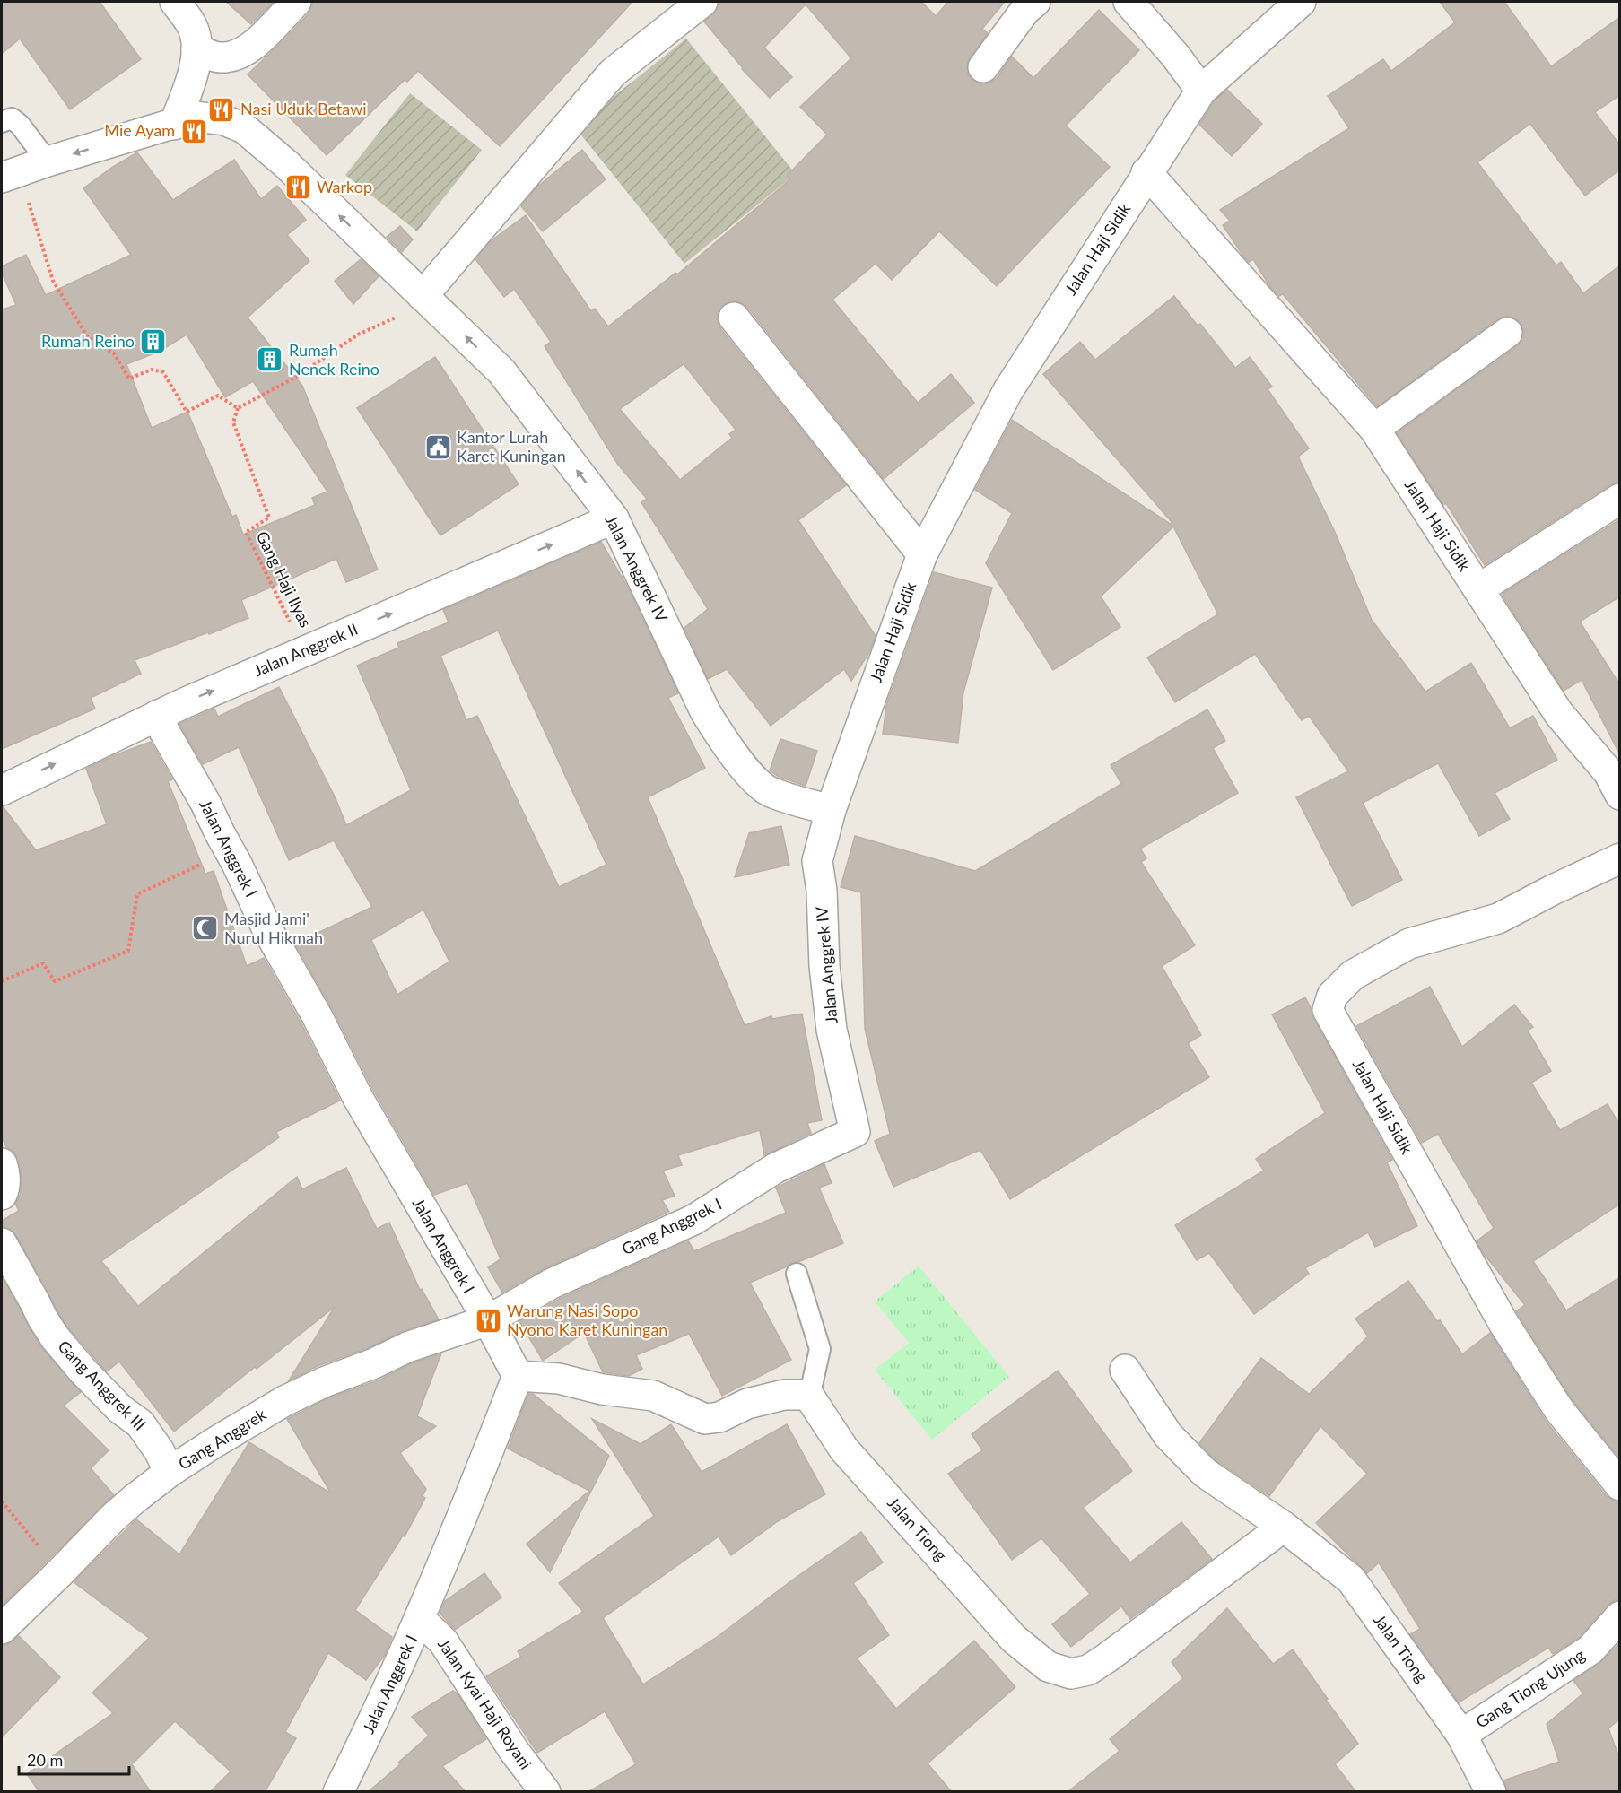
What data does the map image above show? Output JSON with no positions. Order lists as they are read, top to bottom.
{
  "streets": {
    "street": [
      "Jalan Haji Sidik",
      "Jalan Anggrek IV",
      "Jalan Anggrek II",
      "Jalan Anggrek I",
      "Gang Anggrek I",
      "Gang Anggrek III",
      "Gang Anggrek",
      "Jalan Tiong",
      "Gang Tiong Ujung",
      "Jalan Kyai Haji Royani"
    ],
    "path": ["Gang Haji Ilyas"]
  },
  "crossings": [
    ["Jalan Haji Sidik", "Jalan Anggrek IV"],
    ["Jalan Anggrek IV", "Jalan Anggrek II"],
    ["Jalan Anggrek IV", "Gang Anggrek I"],
    ["Gang Haji Ilyas", "Jalan Anggrek II"],
    ["Jalan Anggrek II", "Jalan Anggrek I"],
    ["Jalan Anggrek I", "Gang Anggrek I"],
    ["Jalan Anggrek I", "Gang Anggrek"],
    ["Jalan Anggrek I", "Jalan Kyai Haji Royani"],
    ["Gang Anggrek I", "Gang Anggrek"],
    ["Gang Anggrek III", "Gang Anggrek"],
    ["Jalan Tiong", "Gang Tiong Ujung"]
  ],
  "one_way": ["Jalan Anggrek IV", "Jalan Anggrek II"],
  "places": {
    "restaurant": [
      "Nasi Uduk Betawi",
      "Mie Ayam",
      "Warkop",
      "Warung Nasi Sopo Nyono Karet Kuningan"
    ],
    "building": ["Rumah Reino", "Rumah Nenek Reino"],
    "public building": ["Kantor Lurah Karet Kuningan"],
    "mosque": ["Masjid Jami' Nurul Hikmah"]
  },
  "scale_bar": "20 m"
}
